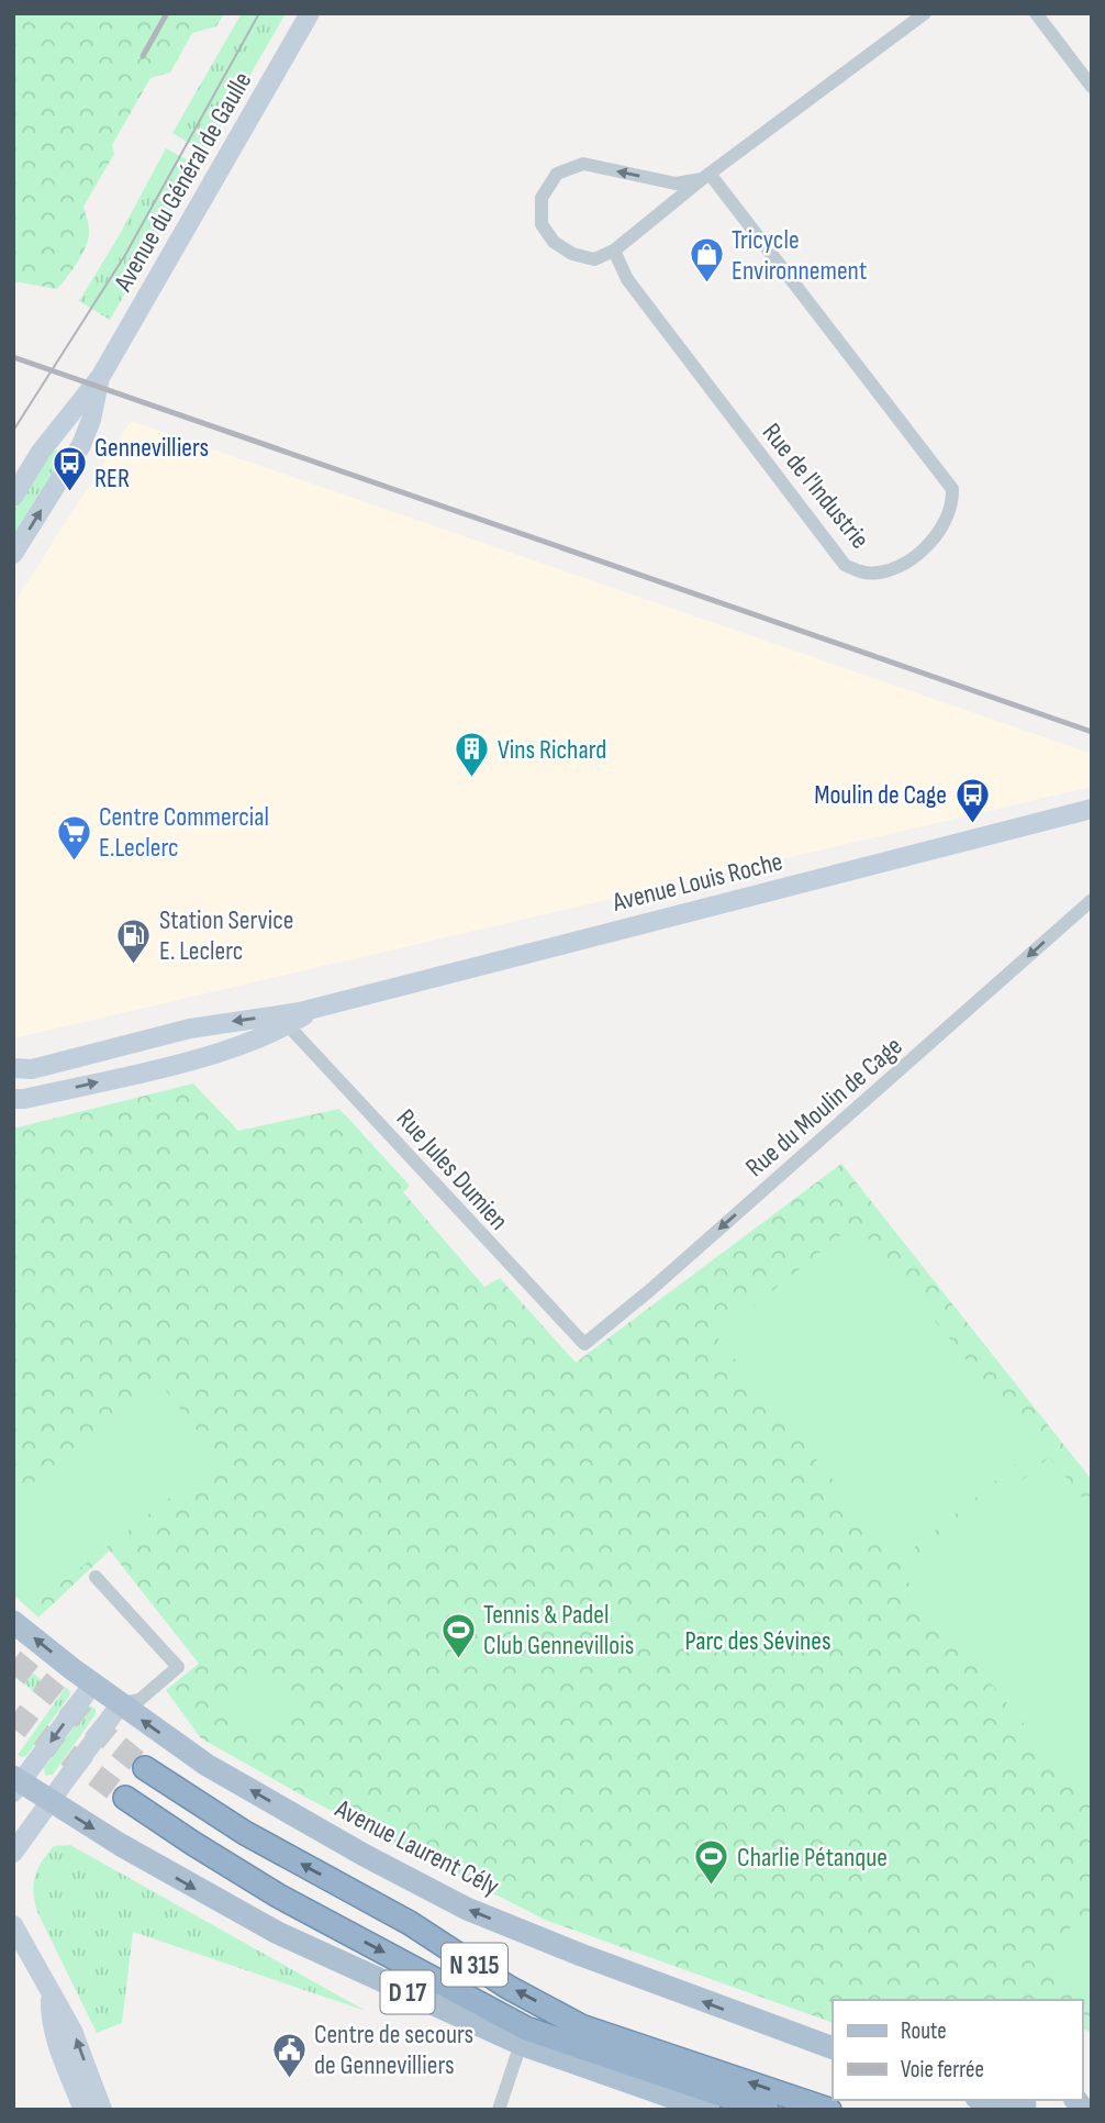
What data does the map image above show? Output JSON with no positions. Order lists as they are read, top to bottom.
{
  "streets": {
    "highway": ["N 315"],
    "main road": [
      "Avenue du Général de Gaulle",
      "Avenue Louis Roche",
      "Avenue Laurent Cély",
      "D 17"
    ],
    "street": ["Rue de l'Industrie", "Rue du Moulin de Cage", "Rue Jules Dumien"]
  },
  "crossings": [
    ["Avenue Louis Roche", "Rue Jules Dumien"],
    ["Rue du Moulin de Cage", "Rue Jules Dumien"]
  ],
  "one_way": ["Rue du Moulin de Cage"],
  "parks": ["Parc des Sévines"],
  "places": {
    "shop": ["Tricycle Environnement"],
    "bus stop": ["Gennevilliers RER", "Moulin de Cage"],
    "building": ["Vins Richard"],
    "supermarket": ["Centre Commercial E.Leclerc"],
    "fuel station": ["Station Service E. Leclerc"],
    "sports": ["Tennis & Padel Club Gennevillois", "Charlie Pétanque"],
    "public building": ["Centre de secours de Gennevilliers"]
  },
  "legend": ["Route", "Voie ferrée"]
}
